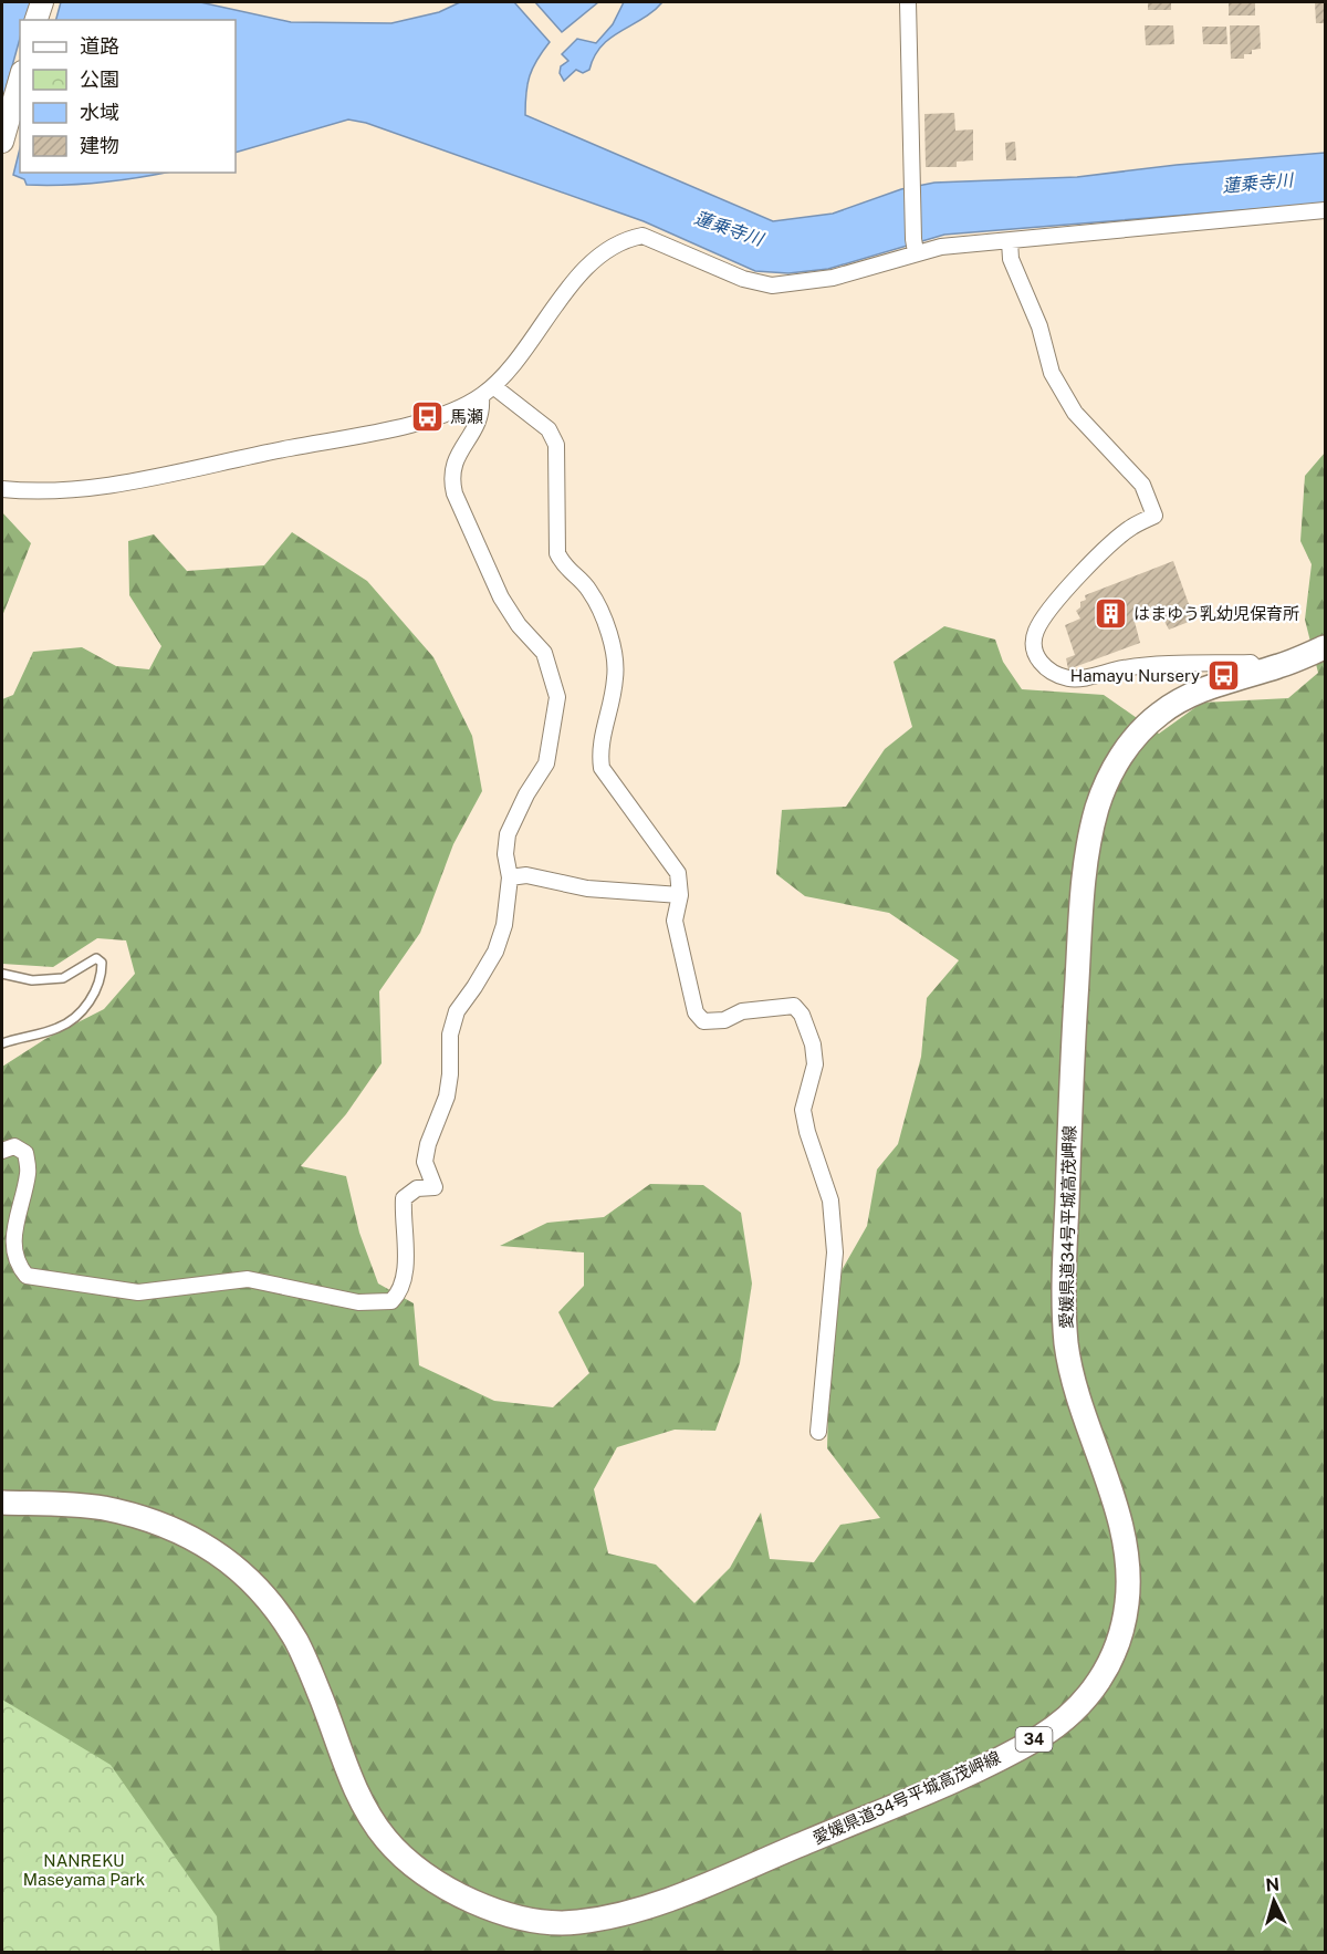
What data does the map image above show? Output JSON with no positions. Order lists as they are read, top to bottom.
{
  "streets": {
    "main road": ["愛媛県道34号平城高茂岬線", "34"]
  },
  "water": ["蓮乗寺川"],
  "parks": ["NANREKU Maseyama Park"],
  "places": {
    "bus stop": ["馬瀬", "Hamayu Nursery"],
    "building": ["はまゆう乳幼児保育所"]
  },
  "legend": [
    "道路",
    "公園",
    "水域",
    "建物"
  ],
  "north": "top"
}
